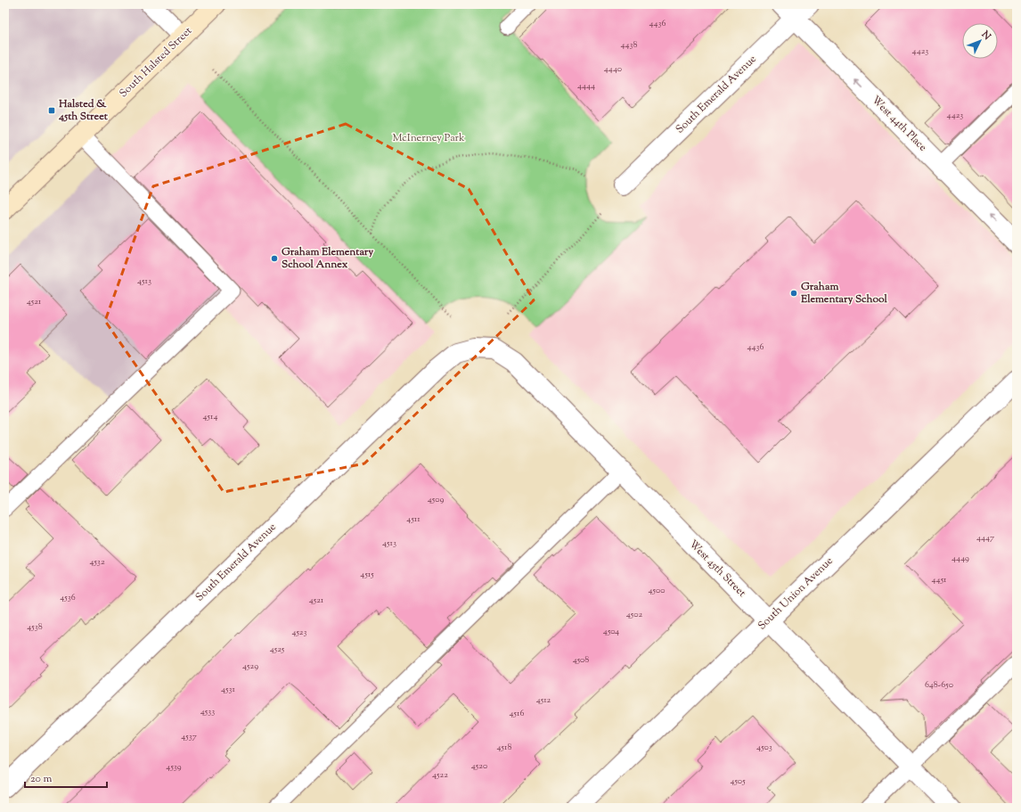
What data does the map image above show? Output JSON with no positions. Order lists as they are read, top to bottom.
{
  "streets": {
    "main road": ["South Halsted Street"],
    "street": [
      "South Emerald Avenue",
      "West 44th Place",
      "West 45th Street",
      "South Union Avenue"
    ]
  },
  "crossings": [
    ["South Emerald Avenue", "West 44th Place"],
    ["South Emerald Avenue", "West 45th Street"],
    ["West 45th Street", "South Union Avenue"]
  ],
  "one_way": ["West 44th Place"],
  "parks": ["McInerney Park"],
  "places": {
    "transit": ["Halsted & 45th Street"],
    "other": ["Graham Elementary School Annex", "Graham Elementary School"]
  },
  "house_numbers": [
    "4436",
    "4438",
    "4423",
    "4440",
    "4444",
    "4423",
    "4513",
    "4521",
    "4436",
    "4514",
    "4509",
    "4511",
    "4447",
    "4513",
    "4449",
    "4532",
    "4515",
    "4451",
    "4500",
    "4536",
    "4521",
    "4502",
    "4538",
    "4504",
    "4523",
    "4525",
    "4508",
    "4529",
    "648-650",
    "4531",
    "4512",
    "4533",
    "4516",
    "4537",
    "4518",
    "4503",
    "4520",
    "4539",
    "4522",
    "4505"
  ],
  "scale_bar": "20 m",
  "north": "top right"
}
